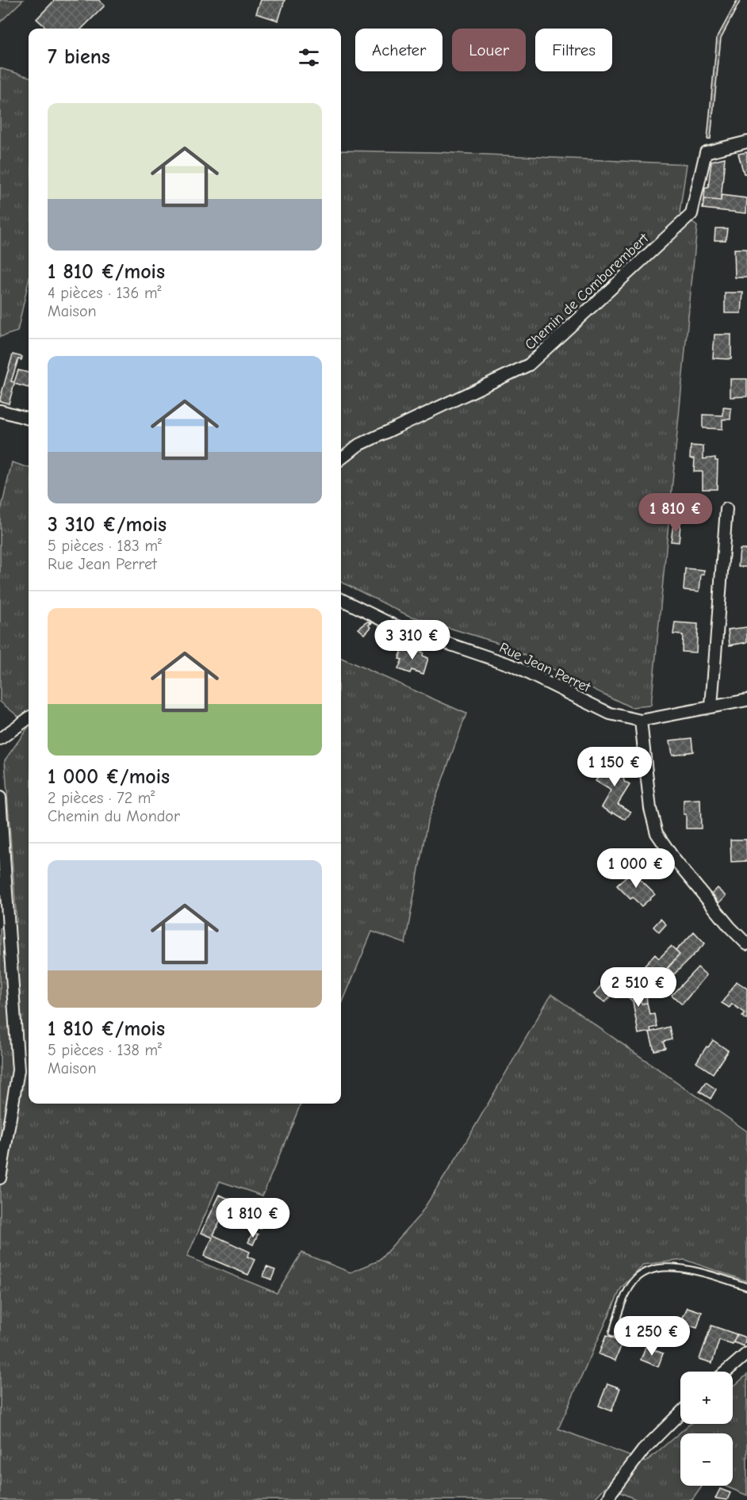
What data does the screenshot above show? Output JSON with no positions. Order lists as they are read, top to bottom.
{
  "streets": {
    "street": ["Chemin de Combarembert", "Rue Jean Perret"]
  },
  "page": {
    "chip": ["Acheter", "Louer", "Filtres"],
    "heading": "7 biens",
    "list": [
      {
        "name": "1 810 €/mois",
        "note": "4 pièces · 136 m² · Maison"
      },
      {
        "name": "3 310 €/mois",
        "note": "5 pièces · 183 m² · Rue Jean Perret"
      },
      {
        "name": "1 000 €/mois",
        "note": "2 pièces · 72 m² · Chemin du Mondor"
      },
      {
        "name": "1 810 €/mois",
        "note": "5 pièces · 138 m² · Maison"
      }
    ],
    "price": [
      "1 810 €",
      "3 310 €",
      "1 150 €",
      "1 000 €",
      "2 510 €",
      "1 810 €",
      "1 250 €"
    ],
    "map_buttons": ["+", "−"]
  }
}
